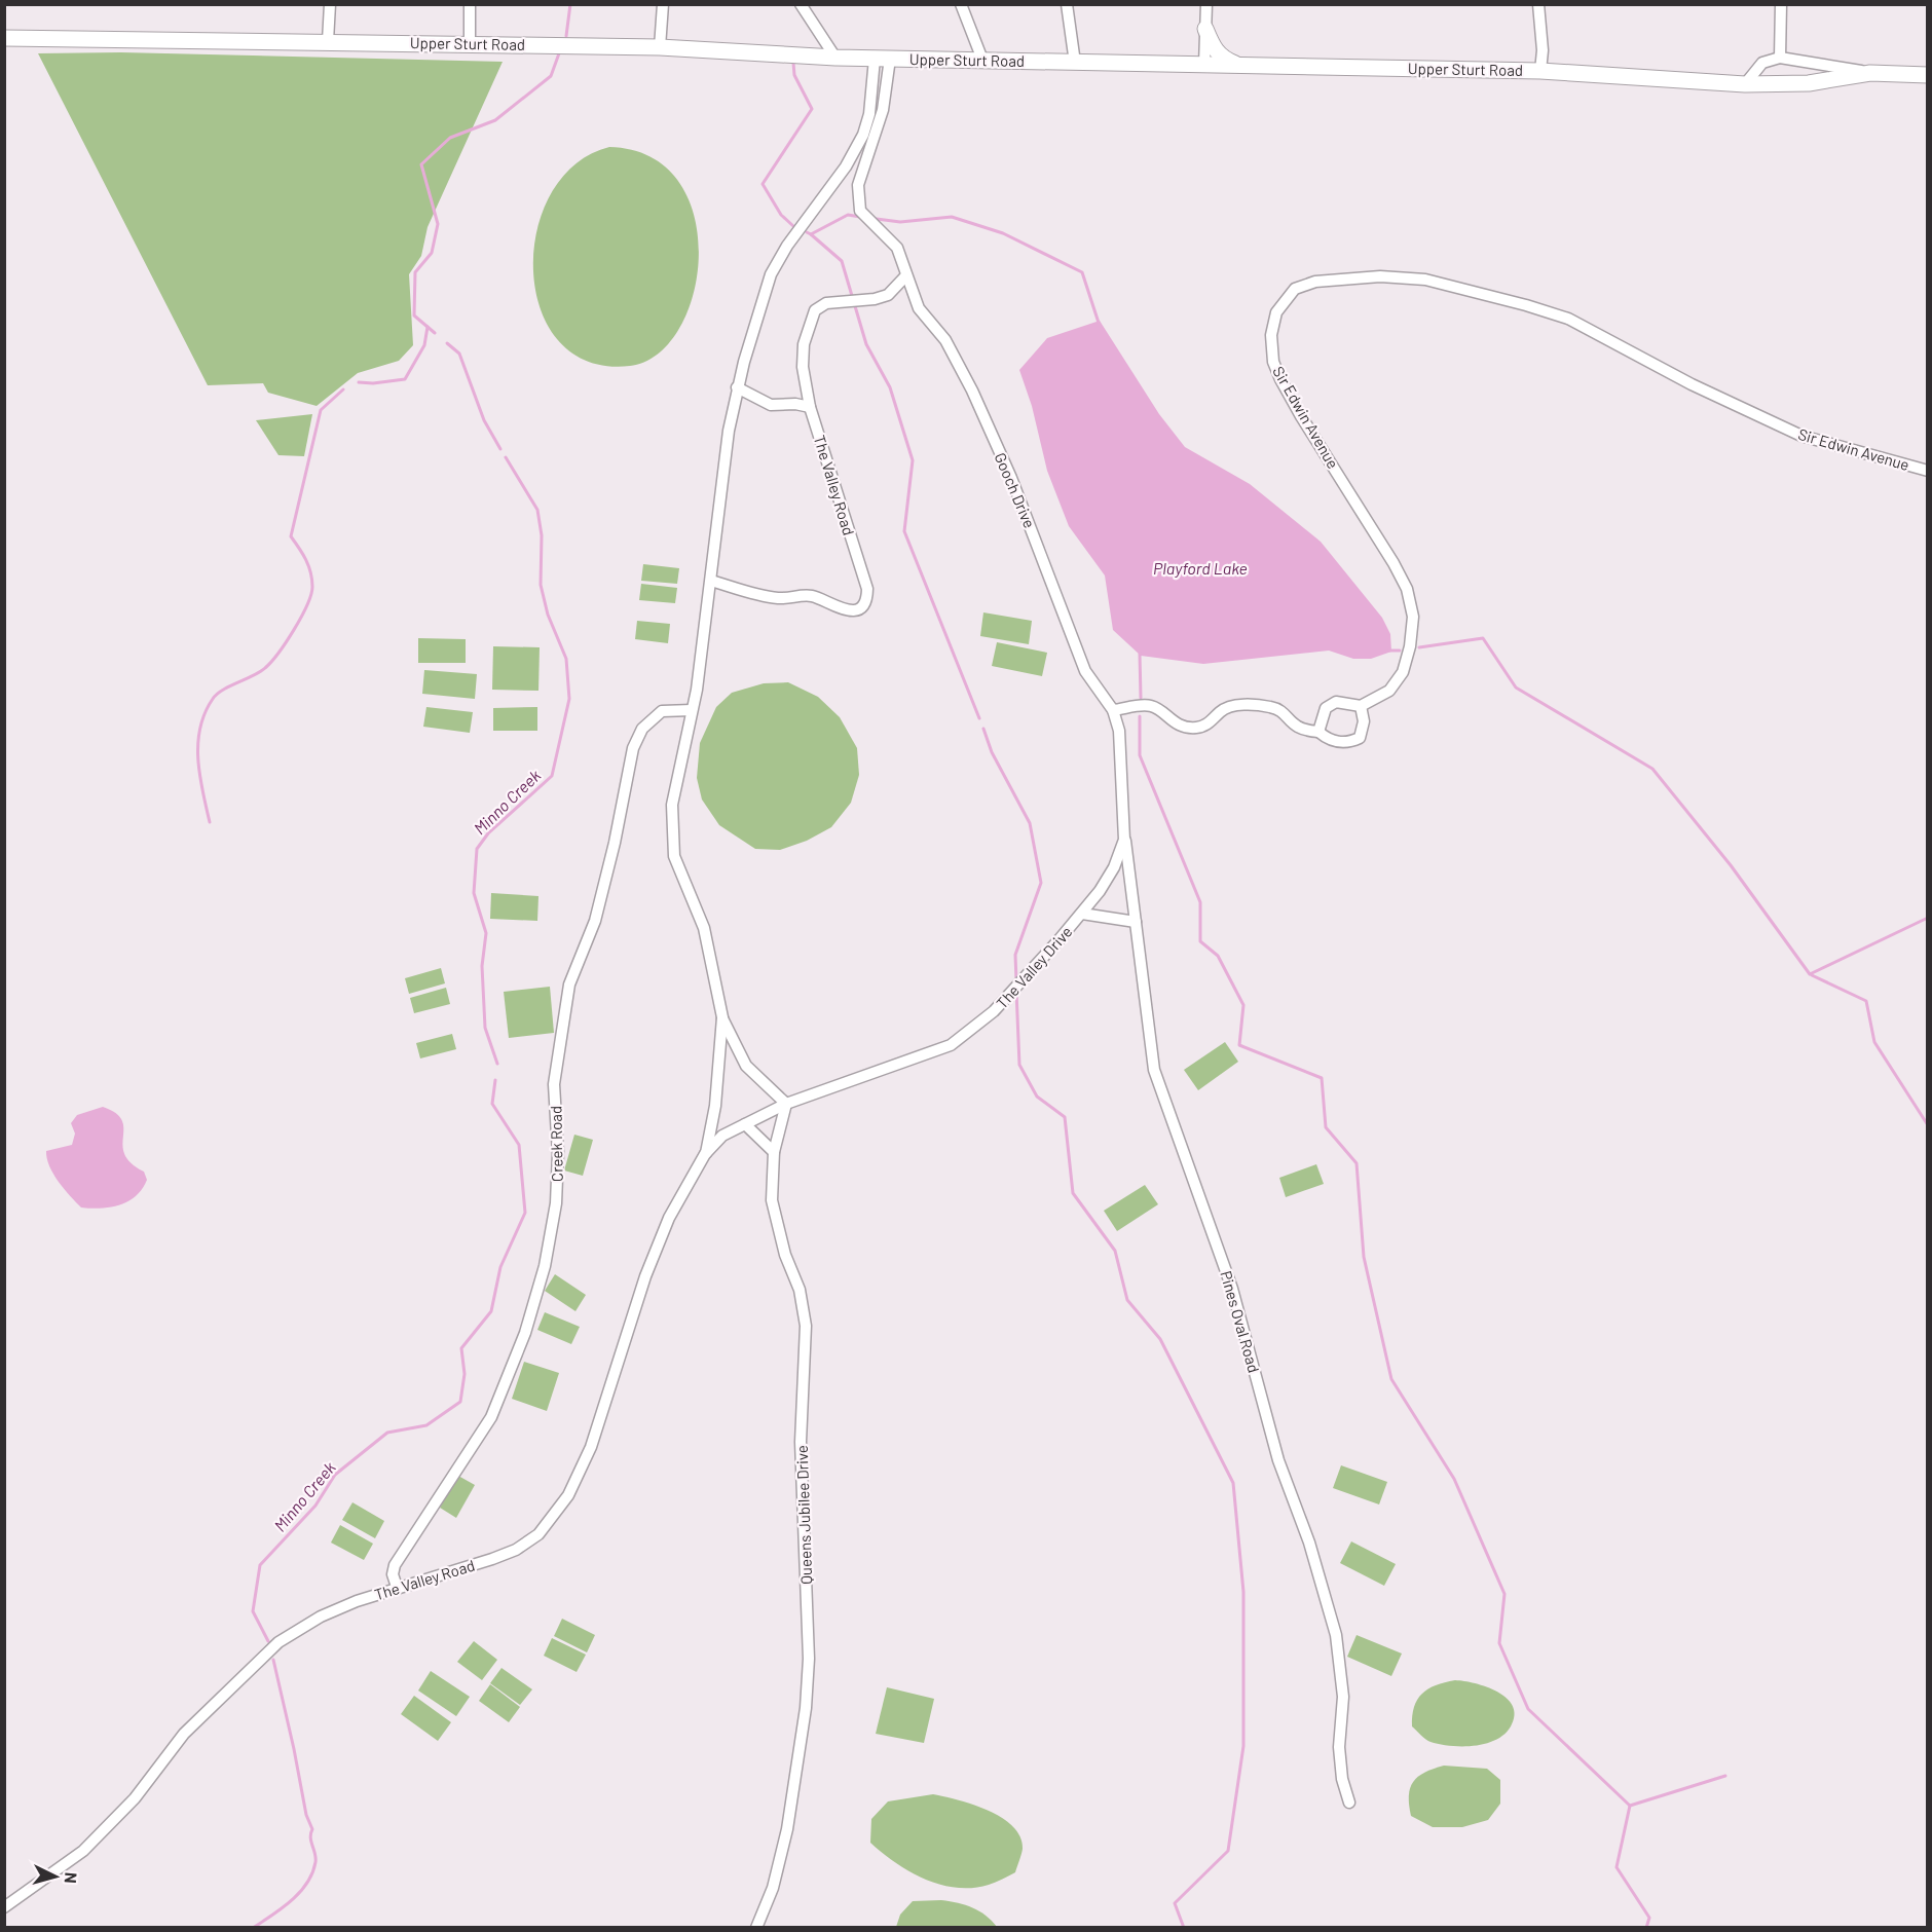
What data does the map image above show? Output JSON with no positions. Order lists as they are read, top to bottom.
{
  "streets": {
    "main road": ["Upper Sturt Road"],
    "street": [
      "Sir Edwin Avenue",
      "The Valley Road",
      "Gooch Drive",
      "The Valley Drive",
      "Creek Road",
      "Pines Oval Road",
      "Queens Jubilee Drive"
    ]
  },
  "crossings": [
    ["Upper Sturt Road", "The Valley Road"],
    ["Upper Sturt Road", "Gooch Drive"],
    ["The Valley Road", "Gooch Drive"],
    ["The Valley Road", "The Valley Drive"],
    ["The Valley Road", "Creek Road"],
    ["The Valley Road", "Queens Jubilee Drive"],
    ["Gooch Drive", "The Valley Drive"],
    ["The Valley Drive", "Pines Oval Road"],
    ["The Valley Drive", "Queens Jubilee Drive"]
  ],
  "water": ["Playford Lake", "Minno Creek"],
  "north": "right"
}
